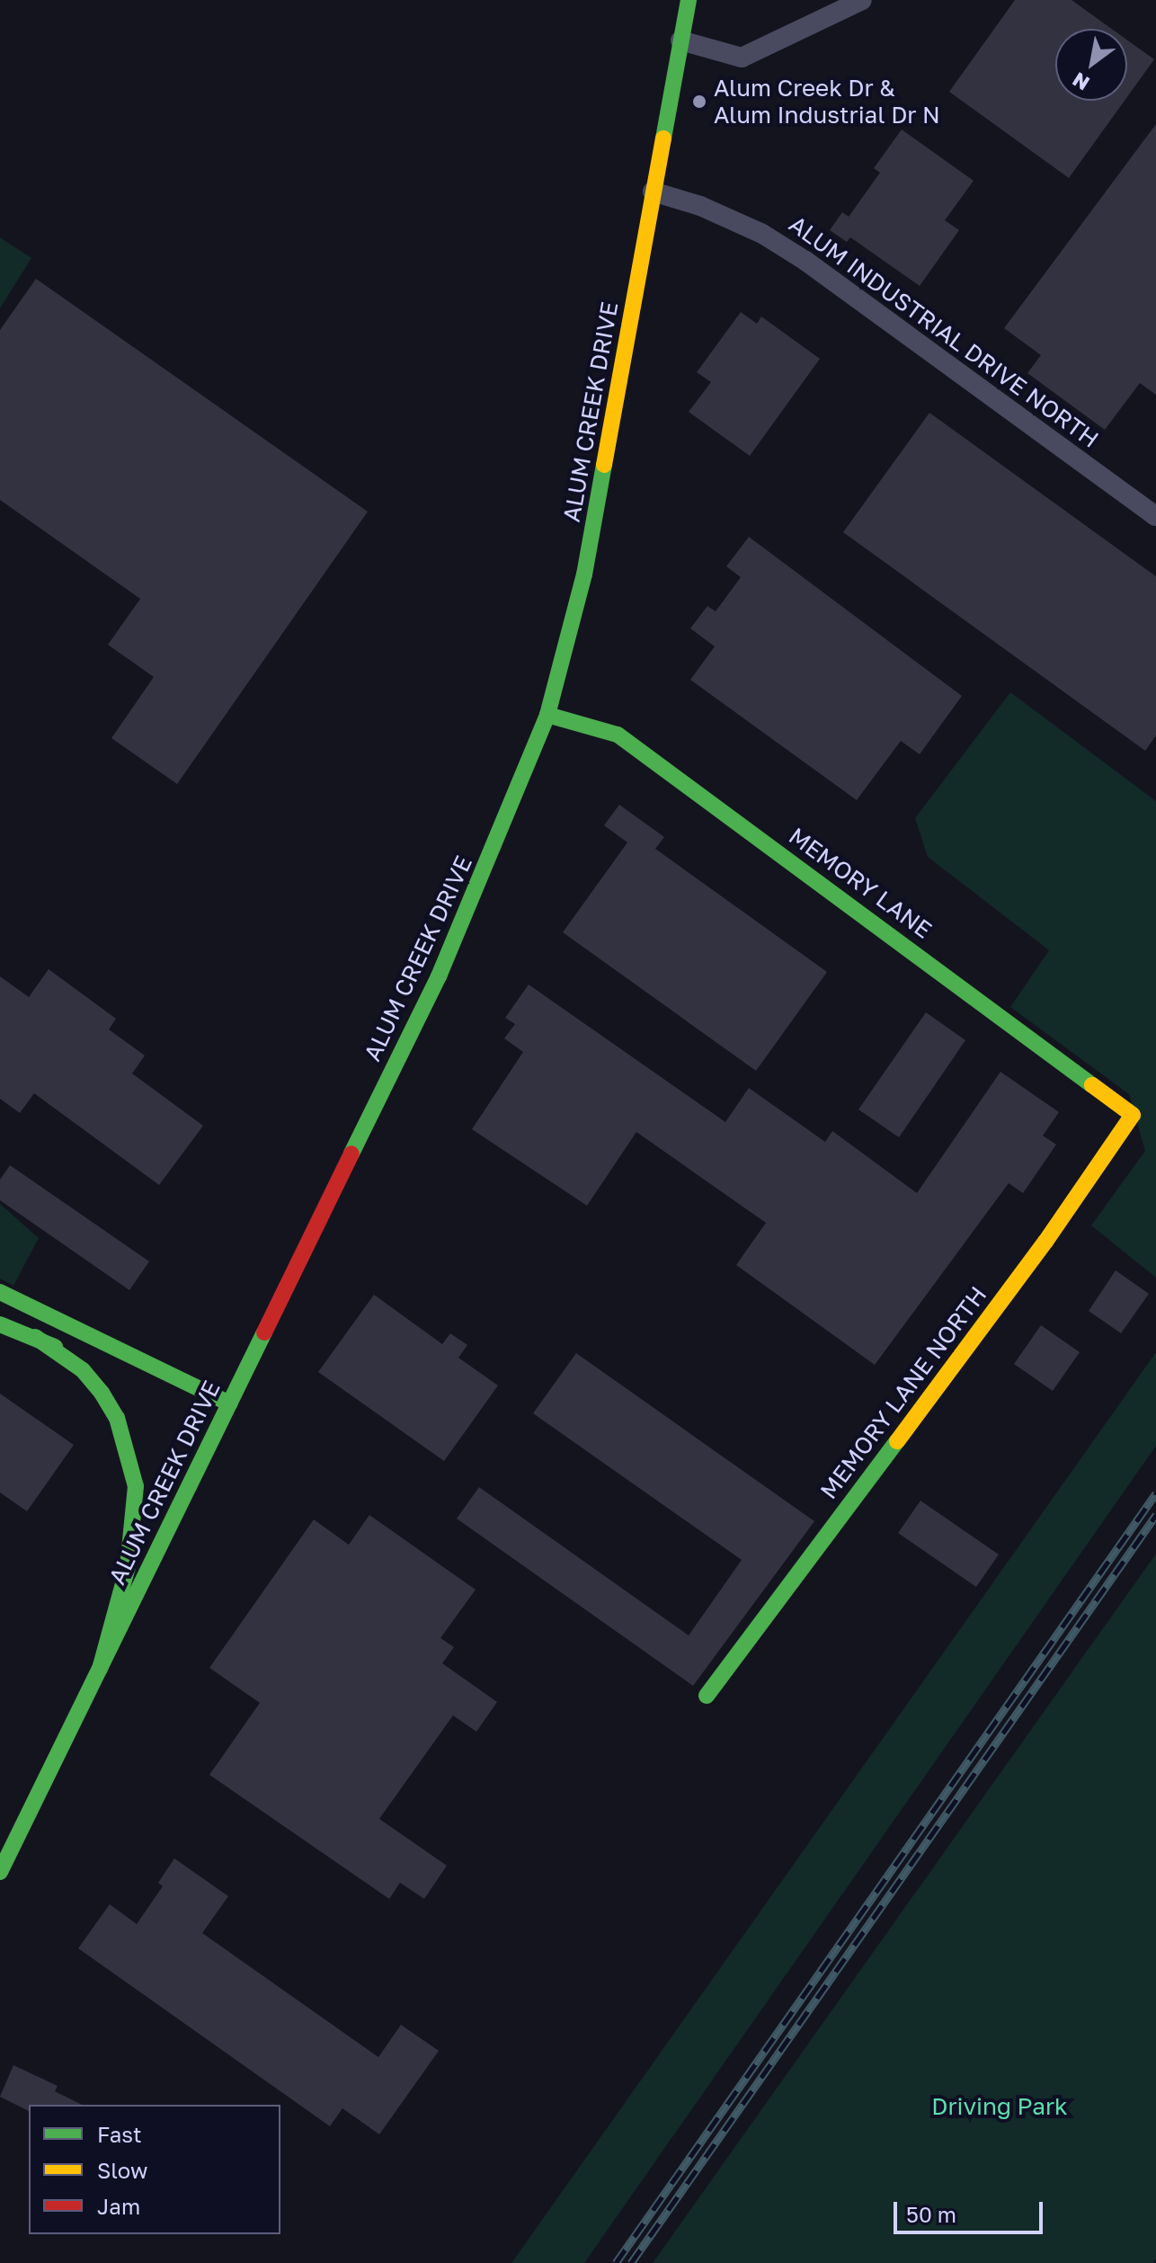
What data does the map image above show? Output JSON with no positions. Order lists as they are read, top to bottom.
{
  "streets": {
    "main road": ["ALUM CREEK DRIVE", "MEMORY LANE", "MEMORY LANE NORTH"],
    "street": ["ALUM INDUSTRIAL DRIVE NORTH"]
  },
  "crossings": [
    ["ALUM INDUSTRIAL DRIVE NORTH", "ALUM CREEK DRIVE"],
    ["ALUM CREEK DRIVE", "MEMORY LANE"],
    ["MEMORY LANE", "MEMORY LANE NORTH"]
  ],
  "parks": ["Driving Park"],
  "places": ["Alum Creek Dr & Alum Industrial Dr N"],
  "legend": ["Fast", "Slow", "Jam"],
  "scale_bar": "50 m",
  "north": "bottom left"
}
